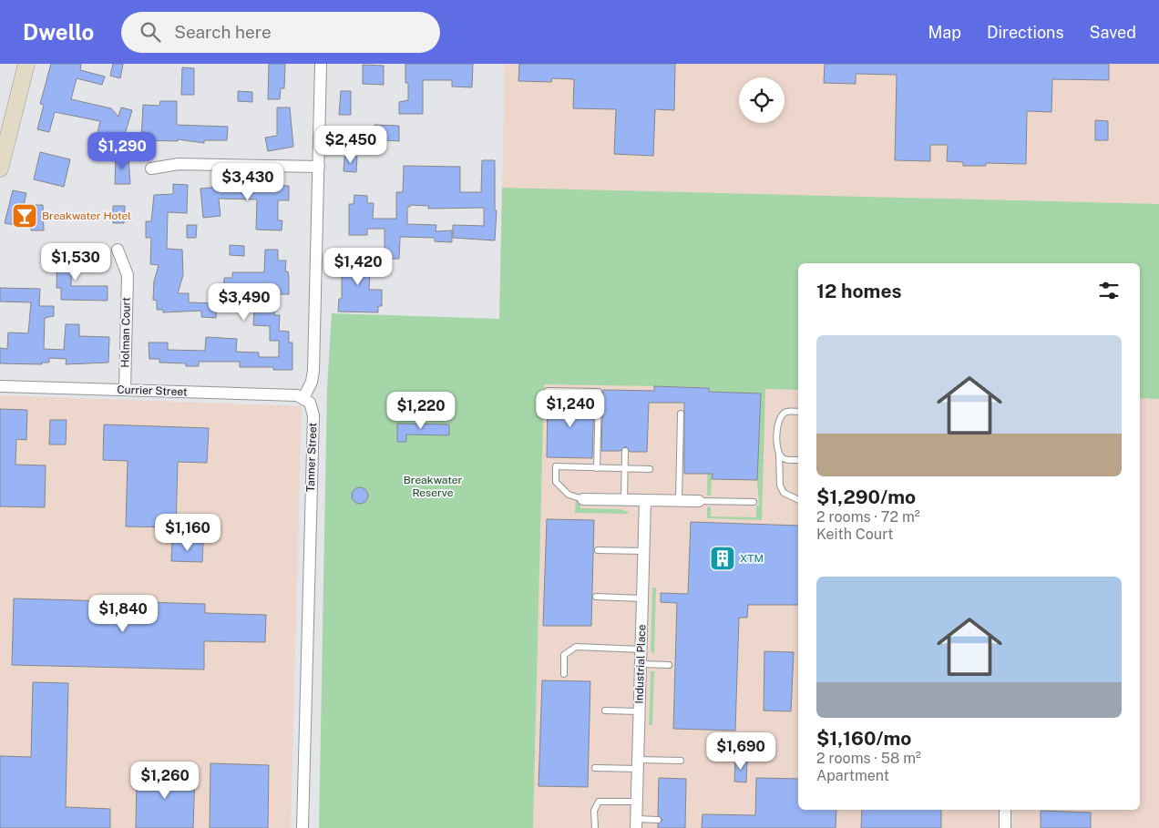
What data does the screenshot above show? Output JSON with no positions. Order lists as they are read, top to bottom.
{
  "streets": {
    "street": [
      "Holman Court",
      "Currier Street",
      "Tanner Street",
      "Industrial Place"
    ]
  },
  "crossings": [
    ["Holman Court", "Currier Street"],
    ["Currier Street", "Tanner Street"]
  ],
  "parks": ["Breakwater Reserve"],
  "places": {
    "bar": ["Breakwater Hotel"],
    "building": ["XTM"]
  },
  "page": {
    "header": "Dwello",
    "search": "Search here",
    "nav": ["Map", "Directions", "Saved"],
    "price": [
      "$2,450",
      "$1,290",
      "$3,430",
      "$1,530",
      "$1,420",
      "$3,490",
      "$1,240",
      "$1,220",
      "$1,160",
      "$1,840",
      "$1,690",
      "$1,260"
    ],
    "heading": "12 homes",
    "list": [
      {
        "name": "$1,290/mo",
        "note": "2 rooms · 72 m² · Keith Court"
      },
      {
        "name": "$1,160/mo",
        "note": "2 rooms · 58 m² · Apartment"
      }
    ]
  }
}
